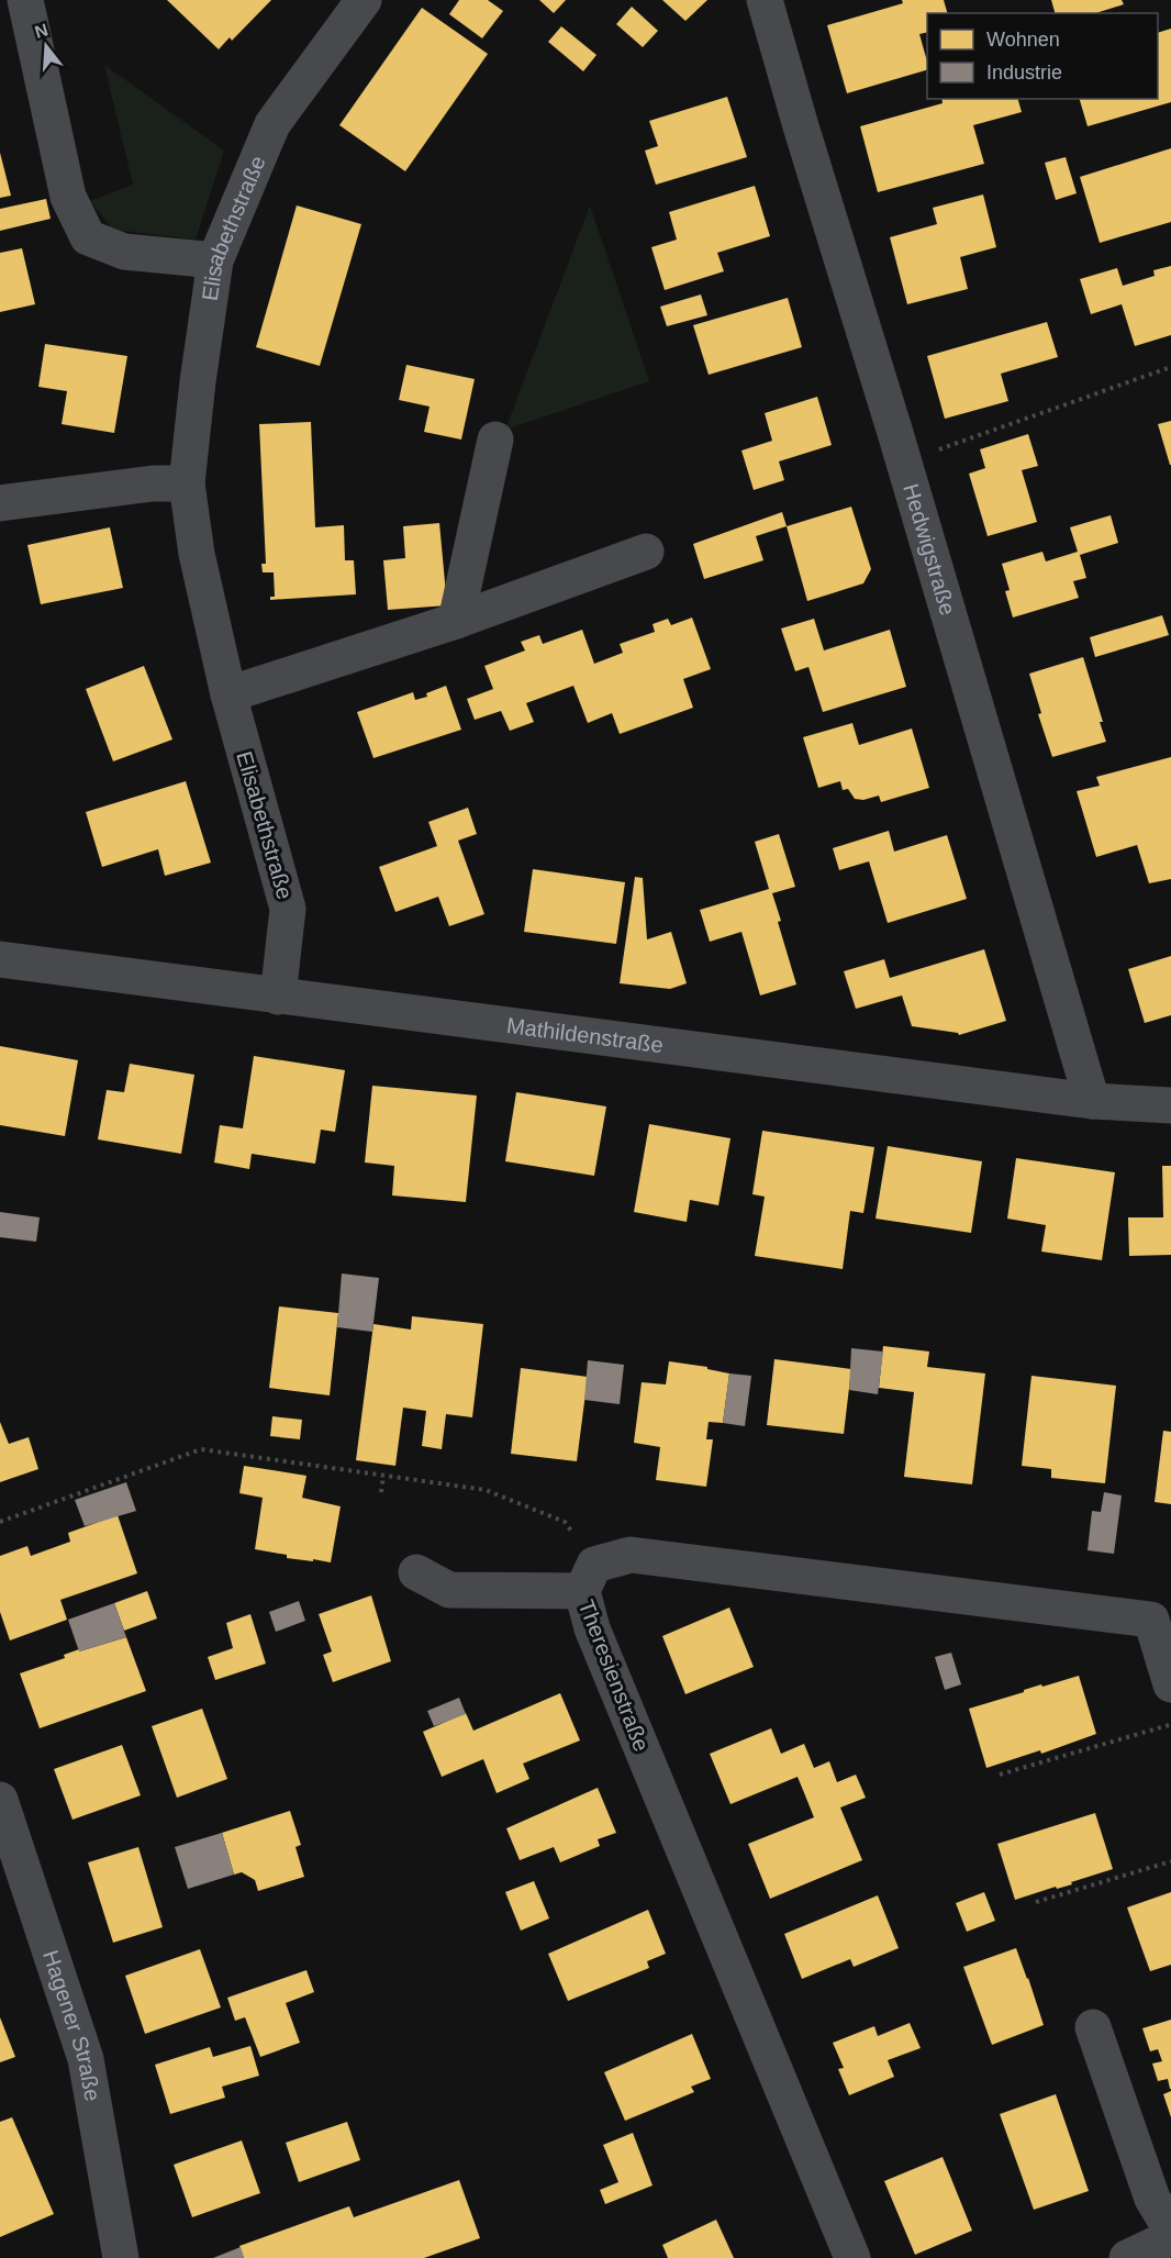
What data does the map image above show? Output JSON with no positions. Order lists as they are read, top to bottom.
{
  "streets": {
    "street": [
      "Elisabethstraße",
      "Hedwigstraße",
      "Mathildenstraße",
      "Theresienstraße",
      "Hagener Straße"
    ]
  },
  "crossings": [
    ["Elisabethstraße", "Mathildenstraße"],
    ["Hedwigstraße", "Mathildenstraße"]
  ],
  "legend": ["Wohnen", "Industrie"],
  "north": "top"
}
